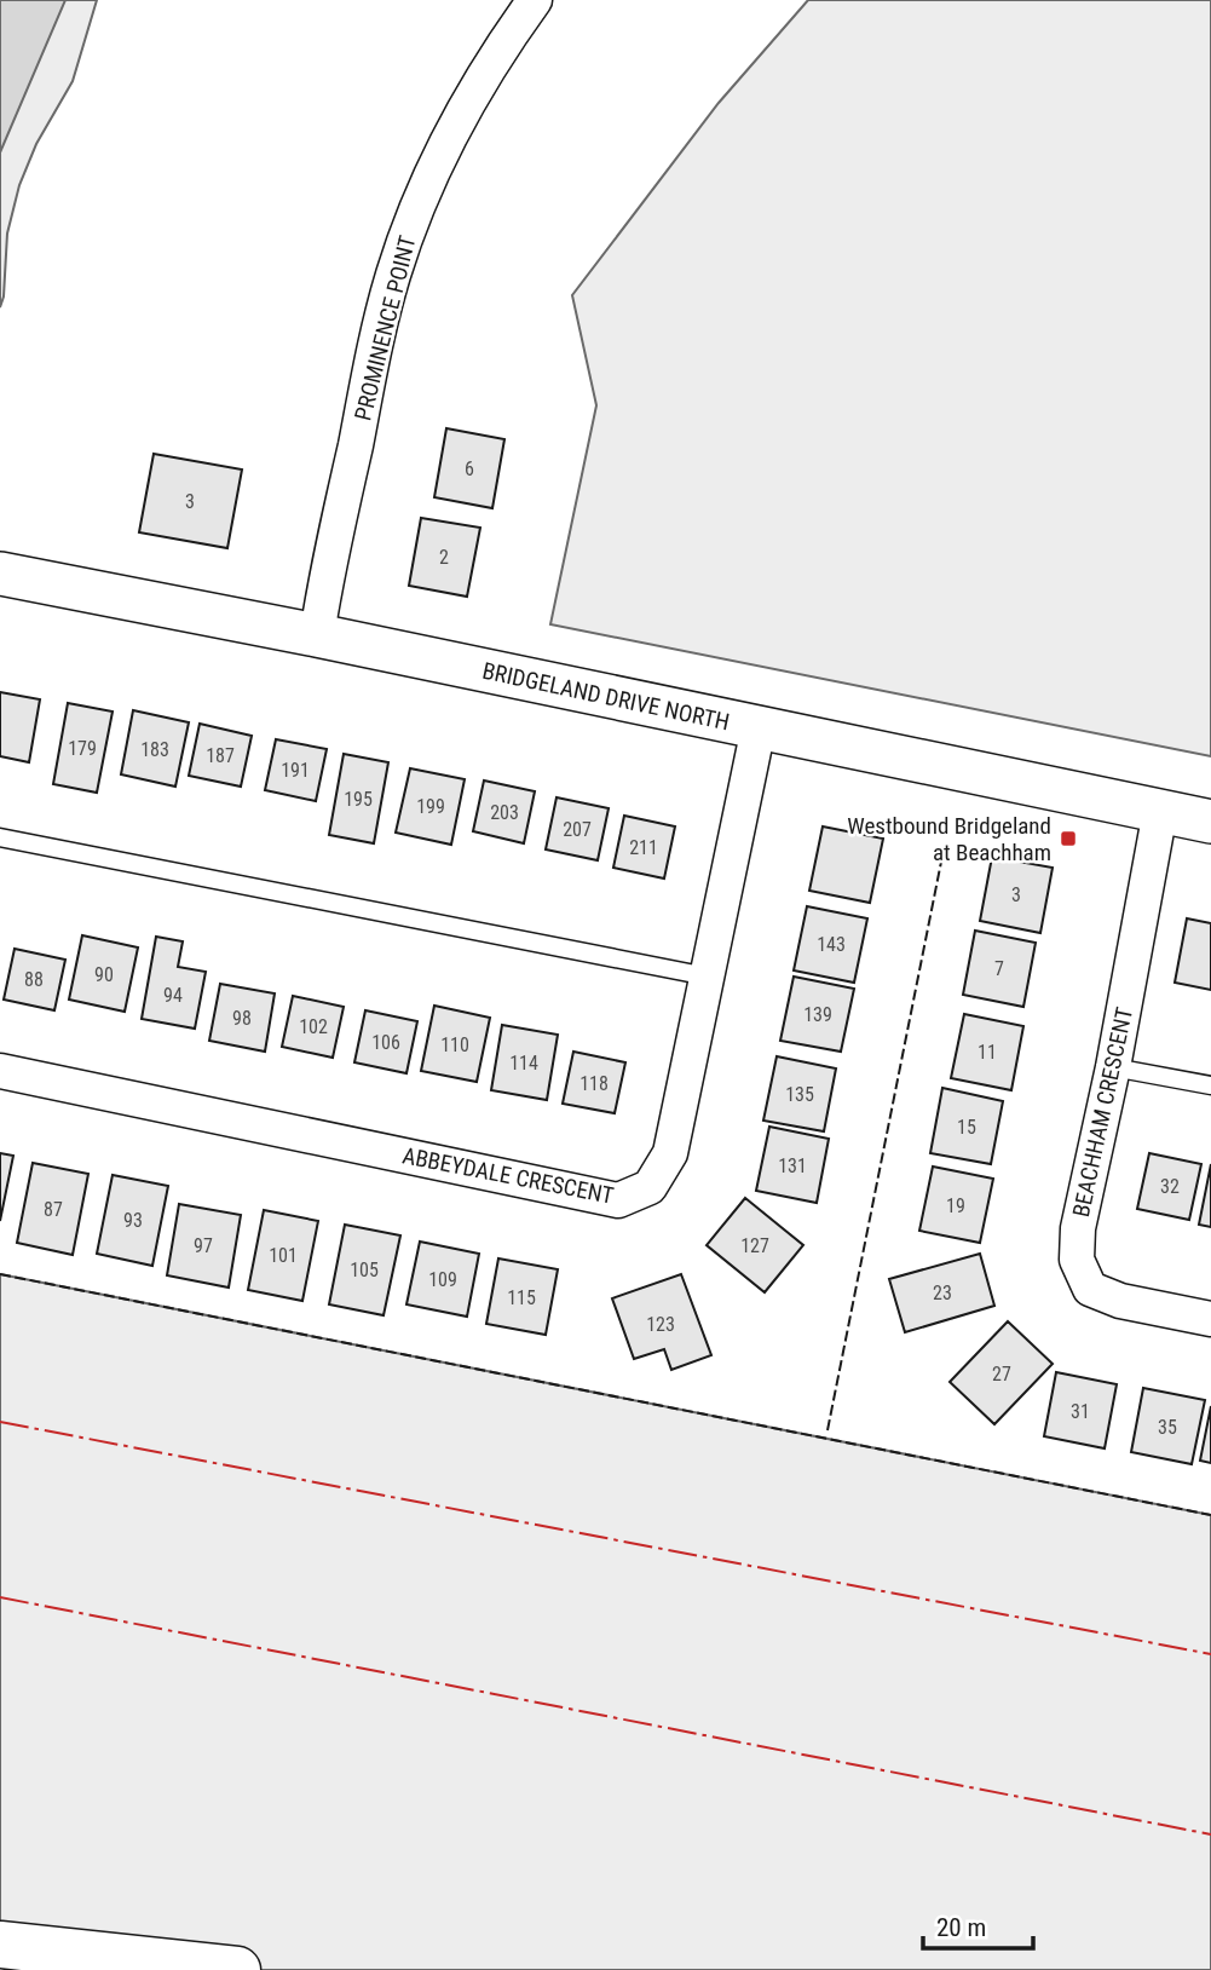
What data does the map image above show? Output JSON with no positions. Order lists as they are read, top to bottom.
{
  "streets": {
    "street": [
      "PROMINENCE POINT",
      "BRIDGELAND DRIVE NORTH",
      "BEACHHAM CRESCENT",
      "ABBEYDALE CRESCENT"
    ]
  },
  "crossings": [
    ["PROMINENCE POINT", "BRIDGELAND DRIVE NORTH"],
    ["BRIDGELAND DRIVE NORTH", "BEACHHAM CRESCENT"],
    ["BRIDGELAND DRIVE NORTH", "ABBEYDALE CRESCENT"]
  ],
  "places": {
    "transit": ["Westbound Bridgeland at Beachham"]
  },
  "house_numbers": [
    "6",
    "3",
    "2",
    "179",
    "183",
    "187",
    "191",
    "195",
    "199",
    "203",
    "207",
    "211",
    "3",
    "143",
    "7",
    "90",
    "88",
    "94",
    "139",
    "98",
    "102",
    "106",
    "110",
    "11",
    "114",
    "118",
    "135",
    "15",
    "131",
    "32",
    "19",
    "87",
    "93",
    "97",
    "127",
    "101",
    "105",
    "109",
    "23",
    "115",
    "123",
    "27",
    "31",
    "35"
  ],
  "scale_bar": "20 m"
}
